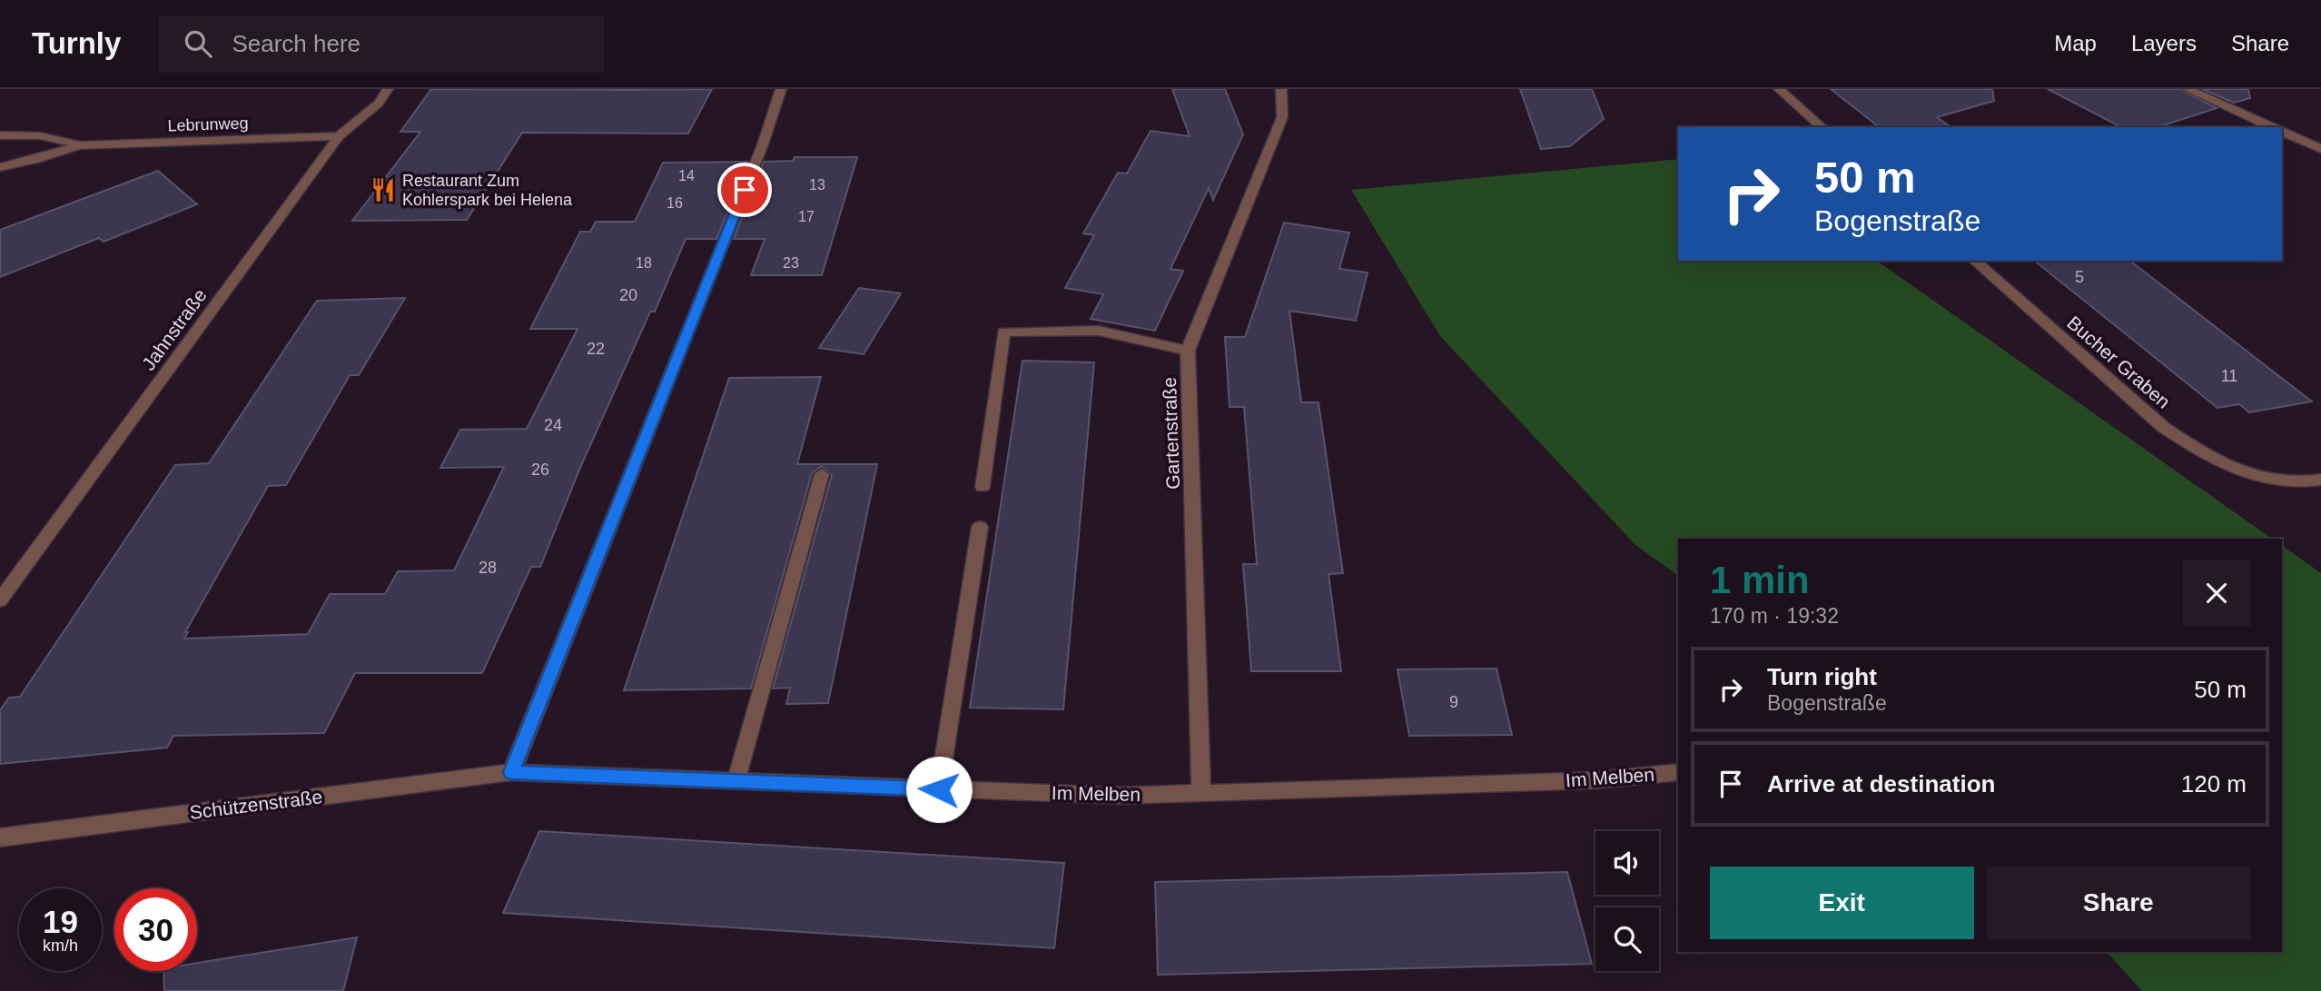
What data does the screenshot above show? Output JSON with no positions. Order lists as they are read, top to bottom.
{
  "streets": {
    "street": [
      "Lebrunweg",
      "Jahnstraße",
      "Bucher Graben",
      "Gartenstraße",
      "Im Melben",
      "Schützenstraße"
    ]
  },
  "crossings": [
    ["Lebrunweg", "Jahnstraße"],
    ["Gartenstraße", "Im Melben"],
    ["Im Melben", "Schützenstraße"]
  ],
  "places": {
    "restaurant": ["Restaurant Zum Kohlerspark bei Helena"]
  },
  "house_numbers": [
    "14",
    "13",
    "16",
    "17",
    "18",
    "23",
    "5",
    "20",
    "22",
    "11",
    "24",
    "26",
    "28",
    "9"
  ],
  "page": {
    "header": "Turnly",
    "search": "Search here",
    "nav": ["Map", "Layers", "Share"],
    "turn": ["50 m", "Bogenstraße"],
    "heading": ["1 min", "170 m · 19:32"],
    "list": [
      {
        "name": "Turn right",
        "note": "Bogenstraße",
        "value": "50 m"
      },
      {
        "name": "Arrive at destination",
        "value": "120 m"
      }
    ],
    "buttons": ["Exit", "Share"],
    "speed": "19 km/h",
    "limit": "30"
  }
}
